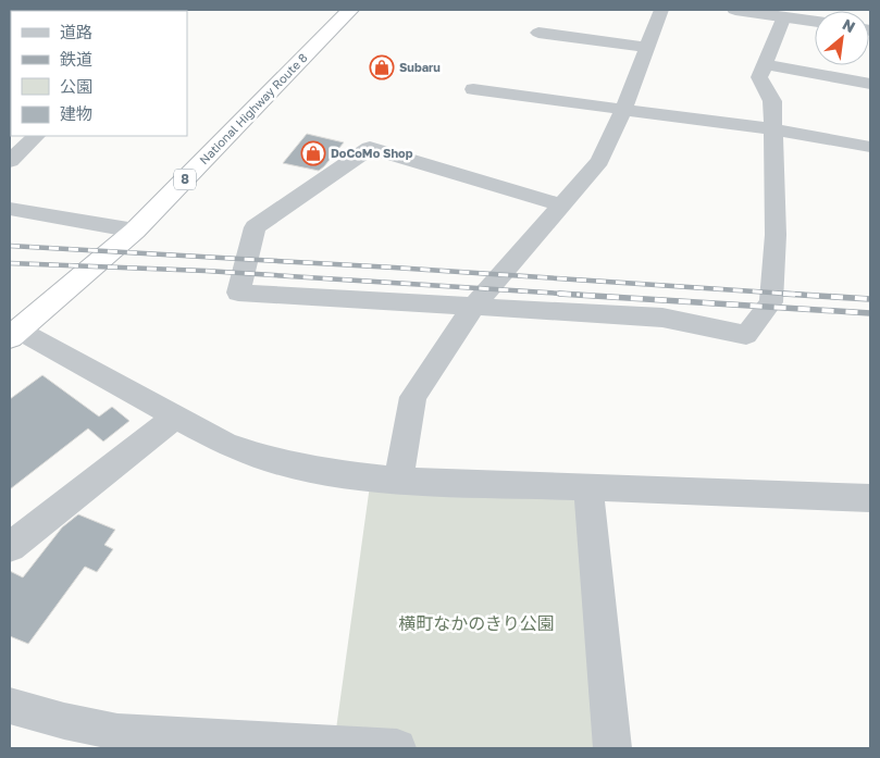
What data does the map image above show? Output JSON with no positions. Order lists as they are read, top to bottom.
{
  "streets": {
    "highway": ["National Highway Route 8", "8"]
  },
  "parks": ["横町なかのきり公園"],
  "places": {
    "shop": ["Subaru", "DoCoMo Shop"]
  },
  "legend": [
    "道路",
    "鉄道",
    "公園",
    "建物"
  ],
  "north": "top right"
}
